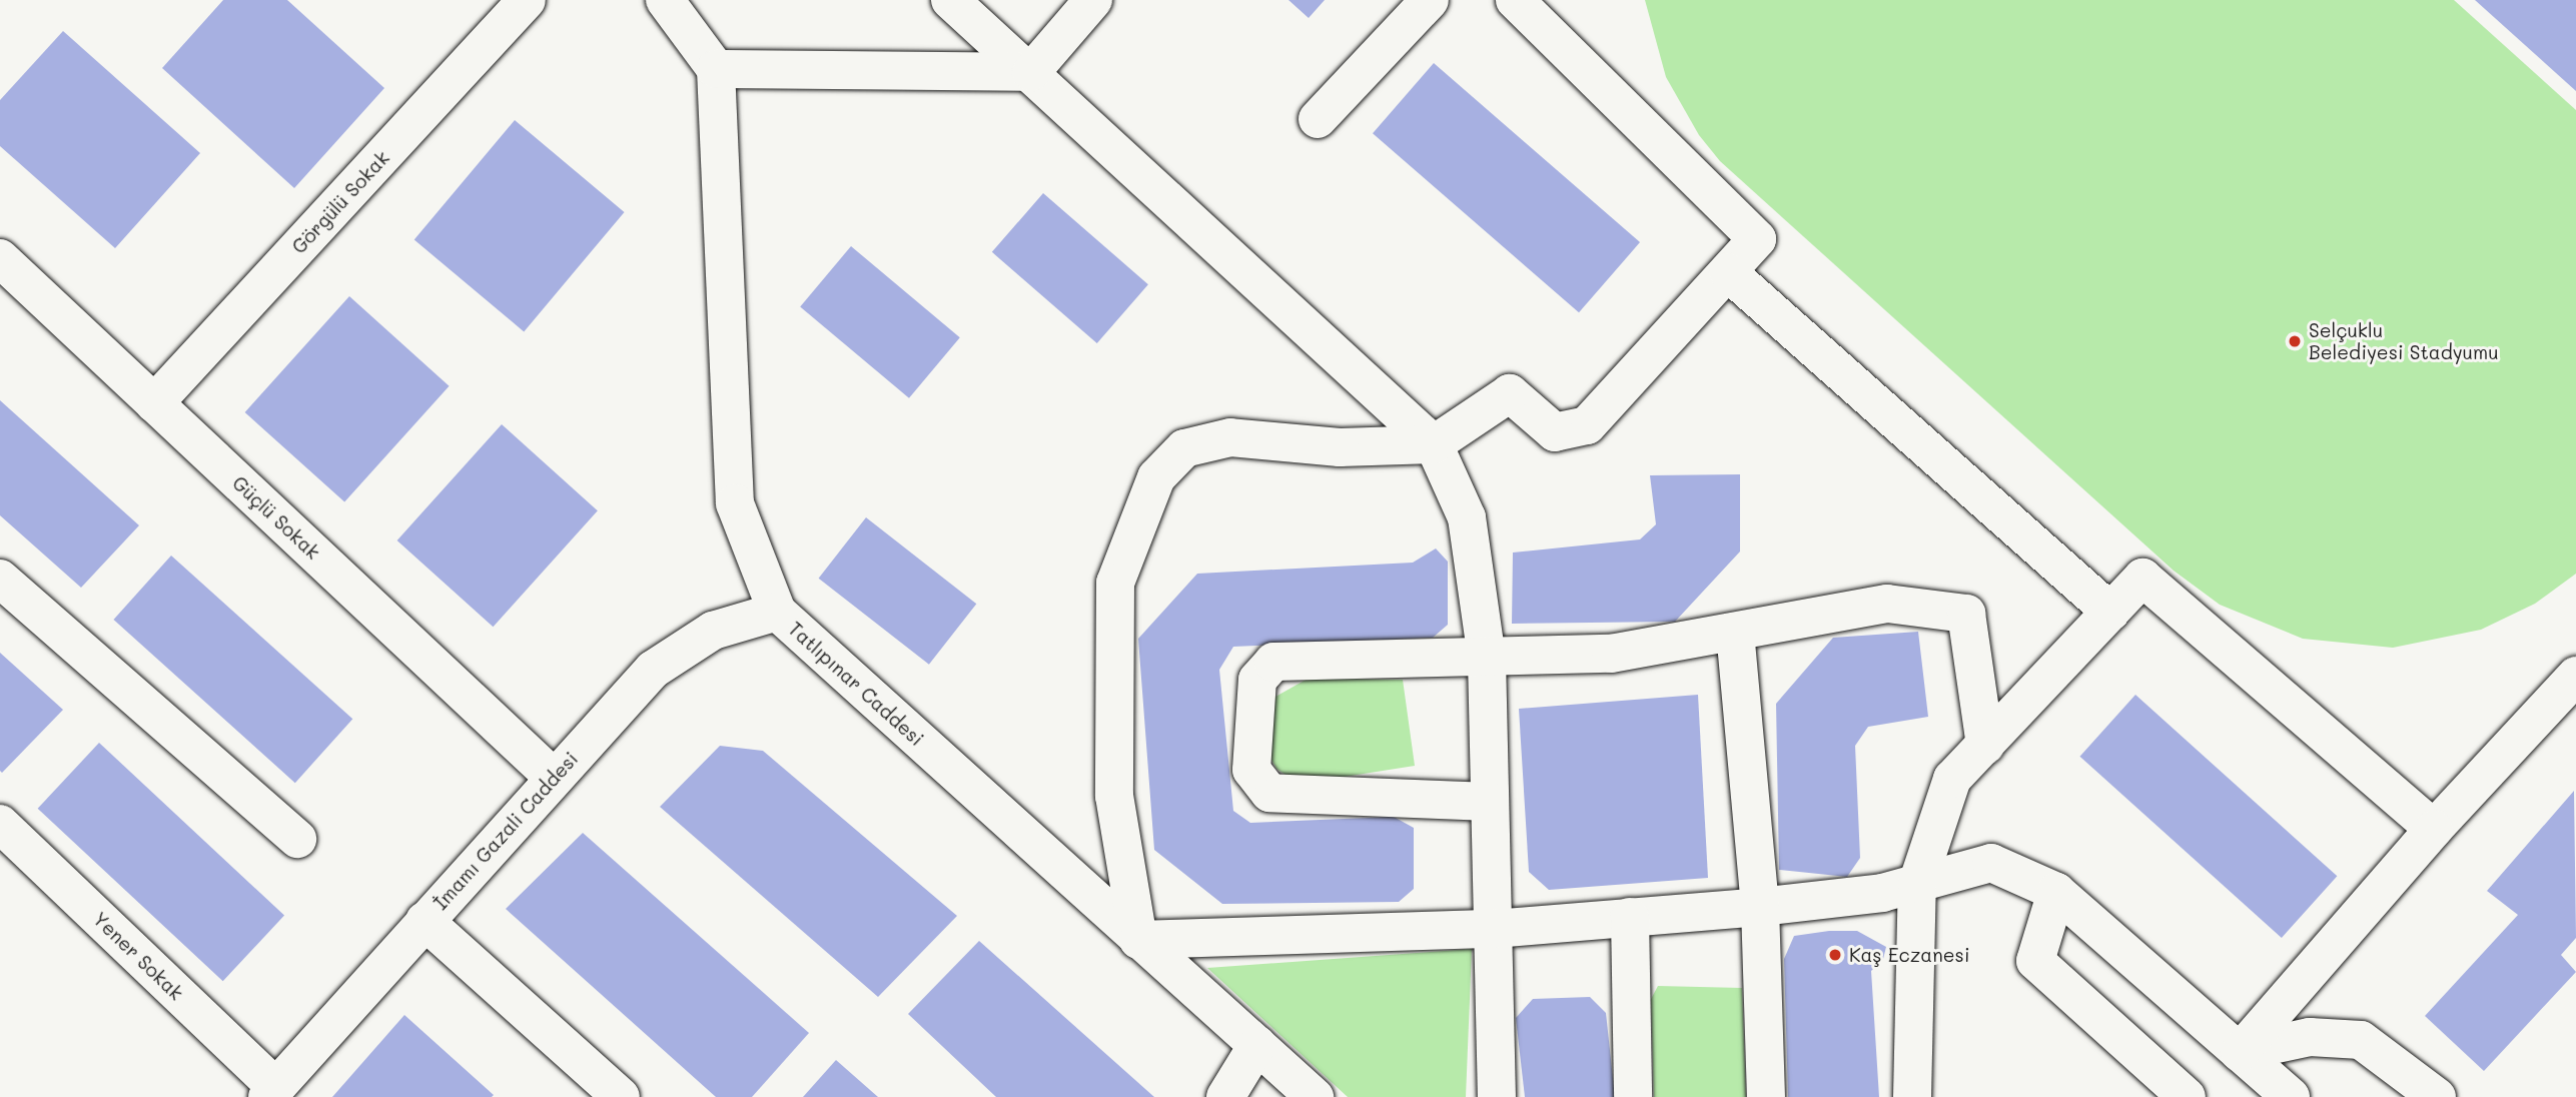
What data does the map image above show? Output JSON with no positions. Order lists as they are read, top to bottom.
{
  "streets": {
    "street": [
      "Görgülü Sokak",
      "Güçlü Sokak",
      "Tatlıpınar Caddesi",
      "İmamı Gazali Caddesi",
      "Yener Sokak"
    ]
  },
  "crossings": [
    ["Görgülü Sokak", "Güçlü Sokak"],
    ["Güçlü Sokak", "İmamı Gazali Caddesi"],
    ["Tatlıpınar Caddesi", "İmamı Gazali Caddesi"],
    ["İmamı Gazali Caddesi", "Yener Sokak"]
  ],
  "places": ["Selçuklu Belediyesi Stadyumu", "Kaş Eczanesi"]
}
